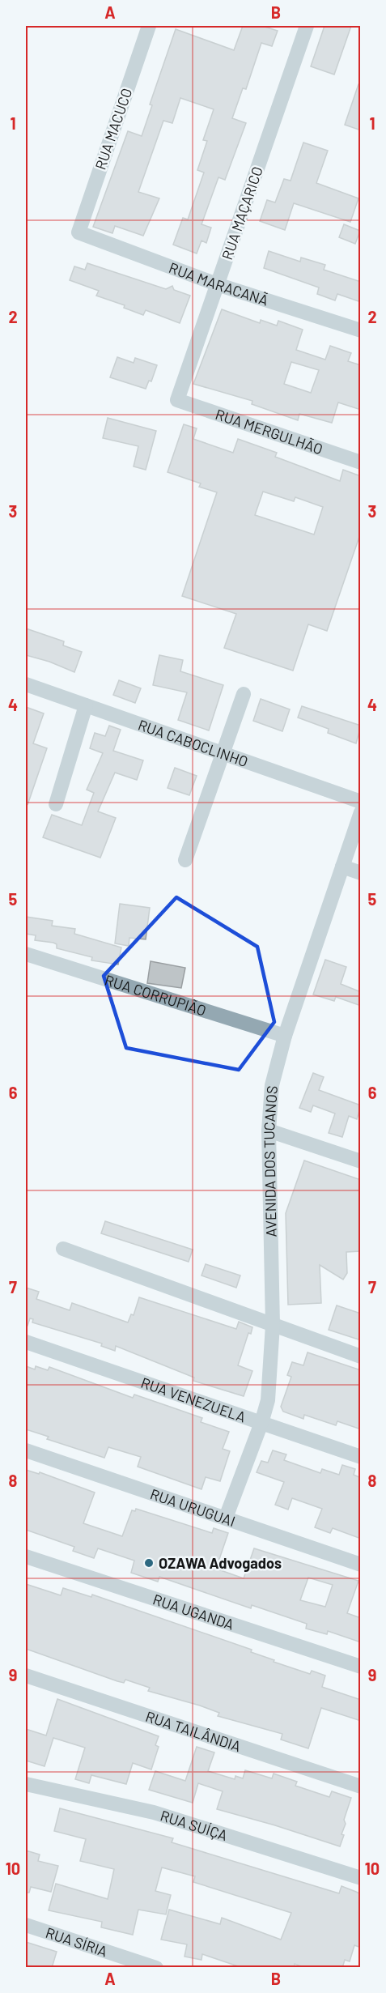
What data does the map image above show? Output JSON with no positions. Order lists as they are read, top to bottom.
{
  "streets": {
    "street": [
      "RUA MACUCO",
      "RUA MAÇARICO",
      "RUA MARACANÃ",
      "RUA MERGULHÃO",
      "RUA CABOCLINHO",
      "RUA CORRUPIÃO",
      "AVENIDA DOS TUCANOS",
      "RUA VENEZUELA",
      "RUA URUGUAI",
      "RUA UGANDA",
      "RUA TAILÂNDIA",
      "RUA SUÍÇA",
      "RUA SÍRIA"
    ]
  },
  "crossings": [
    ["RUA MACUCO", "RUA MARACANÃ"],
    ["RUA MAÇARICO", "RUA MARACANÃ"],
    ["RUA MAÇARICO", "RUA MERGULHÃO"],
    ["RUA CORRUPIÃO", "AVENIDA DOS TUCANOS"],
    ["AVENIDA DOS TUCANOS", "RUA VENEZUELA"],
    ["AVENIDA DOS TUCANOS", "RUA URUGUAI"]
  ],
  "places": ["OZAWA Advogados"],
  "grid": {
    "columns": ["A", "B"],
    "rows": [
      "1",
      "2",
      "3",
      "4",
      "5",
      "6",
      "7",
      "8",
      "9",
      "10"
    ]
  }
}
